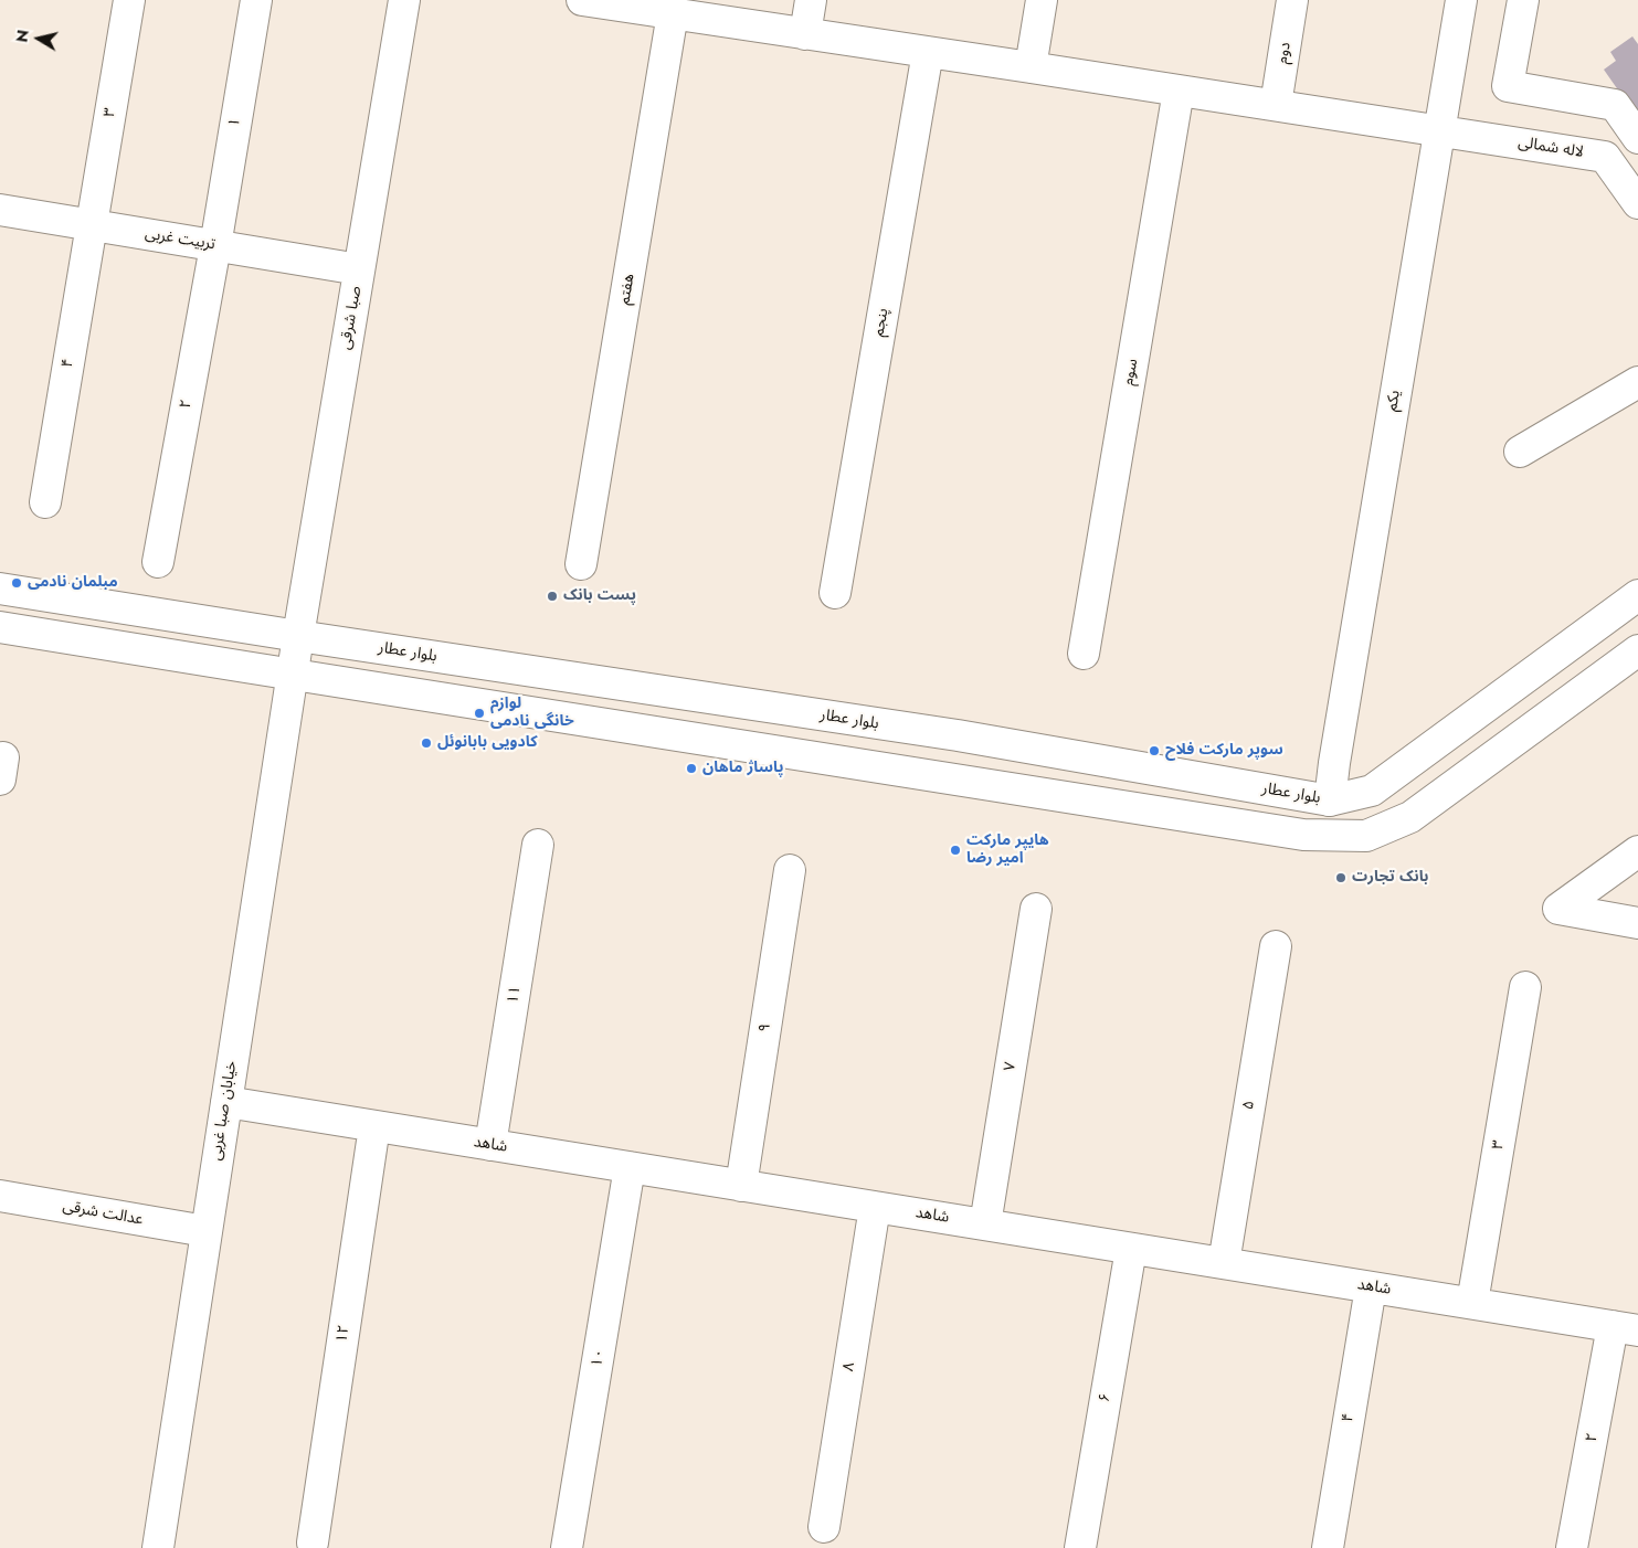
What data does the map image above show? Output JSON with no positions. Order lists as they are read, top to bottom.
{
  "streets": {
    "street": [
      "دوم",
      "۳",
      "۱",
      "لاله شمالی",
      "تربیت غربی",
      "هفتم",
      "صبا شرقی",
      "پنجم",
      "۴",
      "سوم",
      "یکم",
      "۲",
      "بلوار عطار",
      "۱۱",
      "۹",
      "۷",
      "۵",
      "خیابان صبا غربی",
      "شاهد",
      "عدالت شرقی",
      "۱۲",
      "۱۰",
      "۸",
      "۶"
    ]
  },
  "crossings": [
    ["دوم", "لاله شمالی"],
    ["۳", "تربیت غربی"],
    ["۳", "۴"],
    ["۳", "شاهد"],
    ["۱", "تربیت غربی"],
    ["۱", "۲"],
    ["لاله شمالی", "هفتم"],
    ["لاله شمالی", "پنجم"],
    ["لاله شمالی", "سوم"],
    ["لاله شمالی", "یکم"],
    ["تربیت غربی", "صبا شرقی"],
    ["تربیت غربی", "۴"],
    ["تربیت غربی", "۲"],
    ["صبا شرقی", "بلوار عطار"],
    ["صبا شرقی", "خیابان صبا غربی"],
    ["۴", "شاهد"],
    ["یکم", "بلوار عطار"],
    ["۲", "شاهد"],
    ["۱۱", "شاهد"],
    ["۹", "شاهد"],
    ["۷", "شاهد"],
    ["۵", "شاهد"],
    ["خیابان صبا غربی", "شاهد"],
    ["خیابان صبا غربی", "عدالت شرقی"],
    ["شاهد", "۱۲"],
    ["شاهد", "۱۰"],
    ["شاهد", "۸"],
    ["شاهد", "۶"]
  ],
  "places": [
    "مبلمان نادمی",
    "پست بانک",
    "لوازم خانگی نادمی",
    "کادویی بابانوئل",
    "سوپر مارکت فلاح",
    "پاساژ ماهان",
    "هایپر مارکت امیر رضا",
    "بانک تجارت"
  ],
  "north": "left"
}
